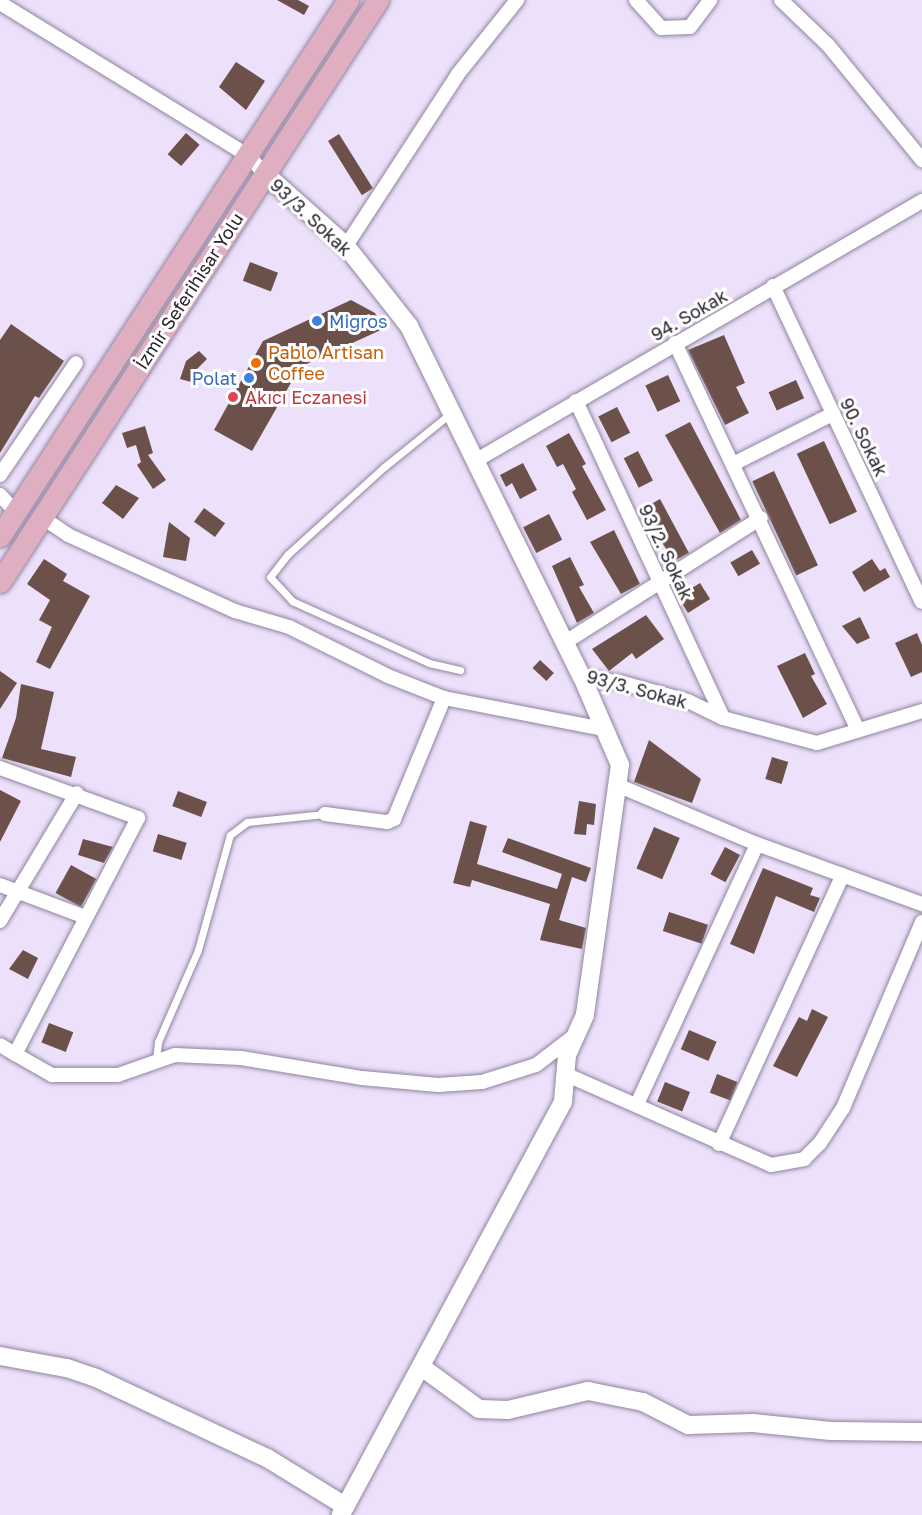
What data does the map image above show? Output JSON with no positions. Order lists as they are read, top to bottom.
{
  "streets": {
    "main road": ["İzmir Seferihisar Yolu"],
    "street": [
      "93/3. Sokak",
      "94. Sokak",
      "90. Sokak",
      "93/2. Sokak"
    ]
  },
  "crossings": [
    ["93/3. Sokak", "İzmir Seferihisar Yolu"],
    ["93/3. Sokak", "94. Sokak"],
    ["93/3. Sokak", "93/2. Sokak"],
    ["94. Sokak", "90. Sokak"],
    ["94. Sokak", "93/2. Sokak"]
  ],
  "places": [
    "Migros",
    "Pablo Artisan Coffee",
    "Polat",
    "Akıcı Eczanesi"
  ]
}
